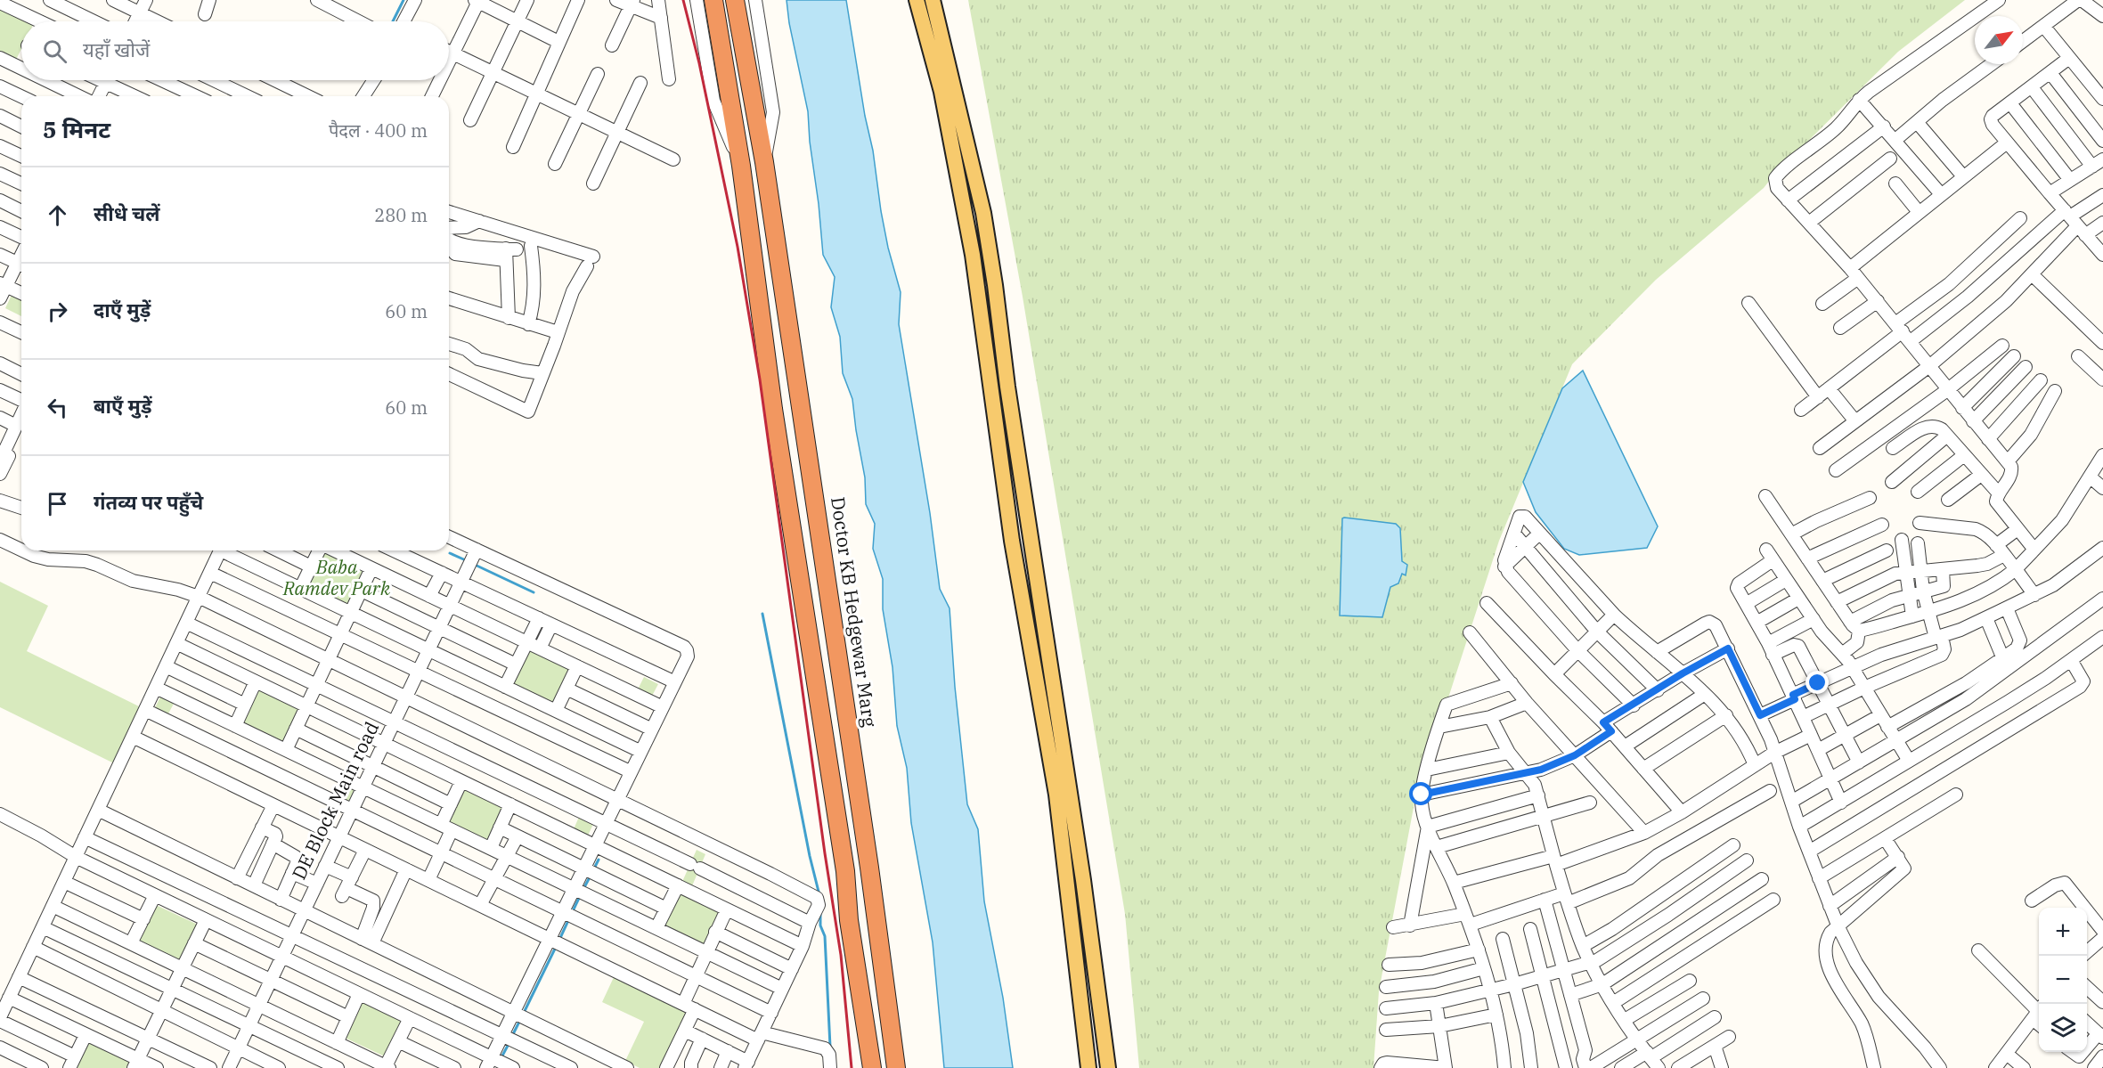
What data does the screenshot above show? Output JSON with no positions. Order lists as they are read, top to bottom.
{
  "streets": {
    "highway": ["Doctor KB Hedgewar Marg"],
    "street": ["DE Block Main road"]
  },
  "parks": ["Baba Ramdev Park"],
  "north": "top right",
  "page": {
    "search": "यहाँ खोजें",
    "heading": ["5 मिनट", "पैदल · 400 m"],
    "list": [
      ["सीधे चलें", "280 m"],
      ["दाएँ मुड़ें", "60 m"],
      ["बाएँ मुड़ें", "60 m"],
      "गंतव्य पर पहुँचे"
    ],
    "map_buttons": ["+", "−"]
  }
}
